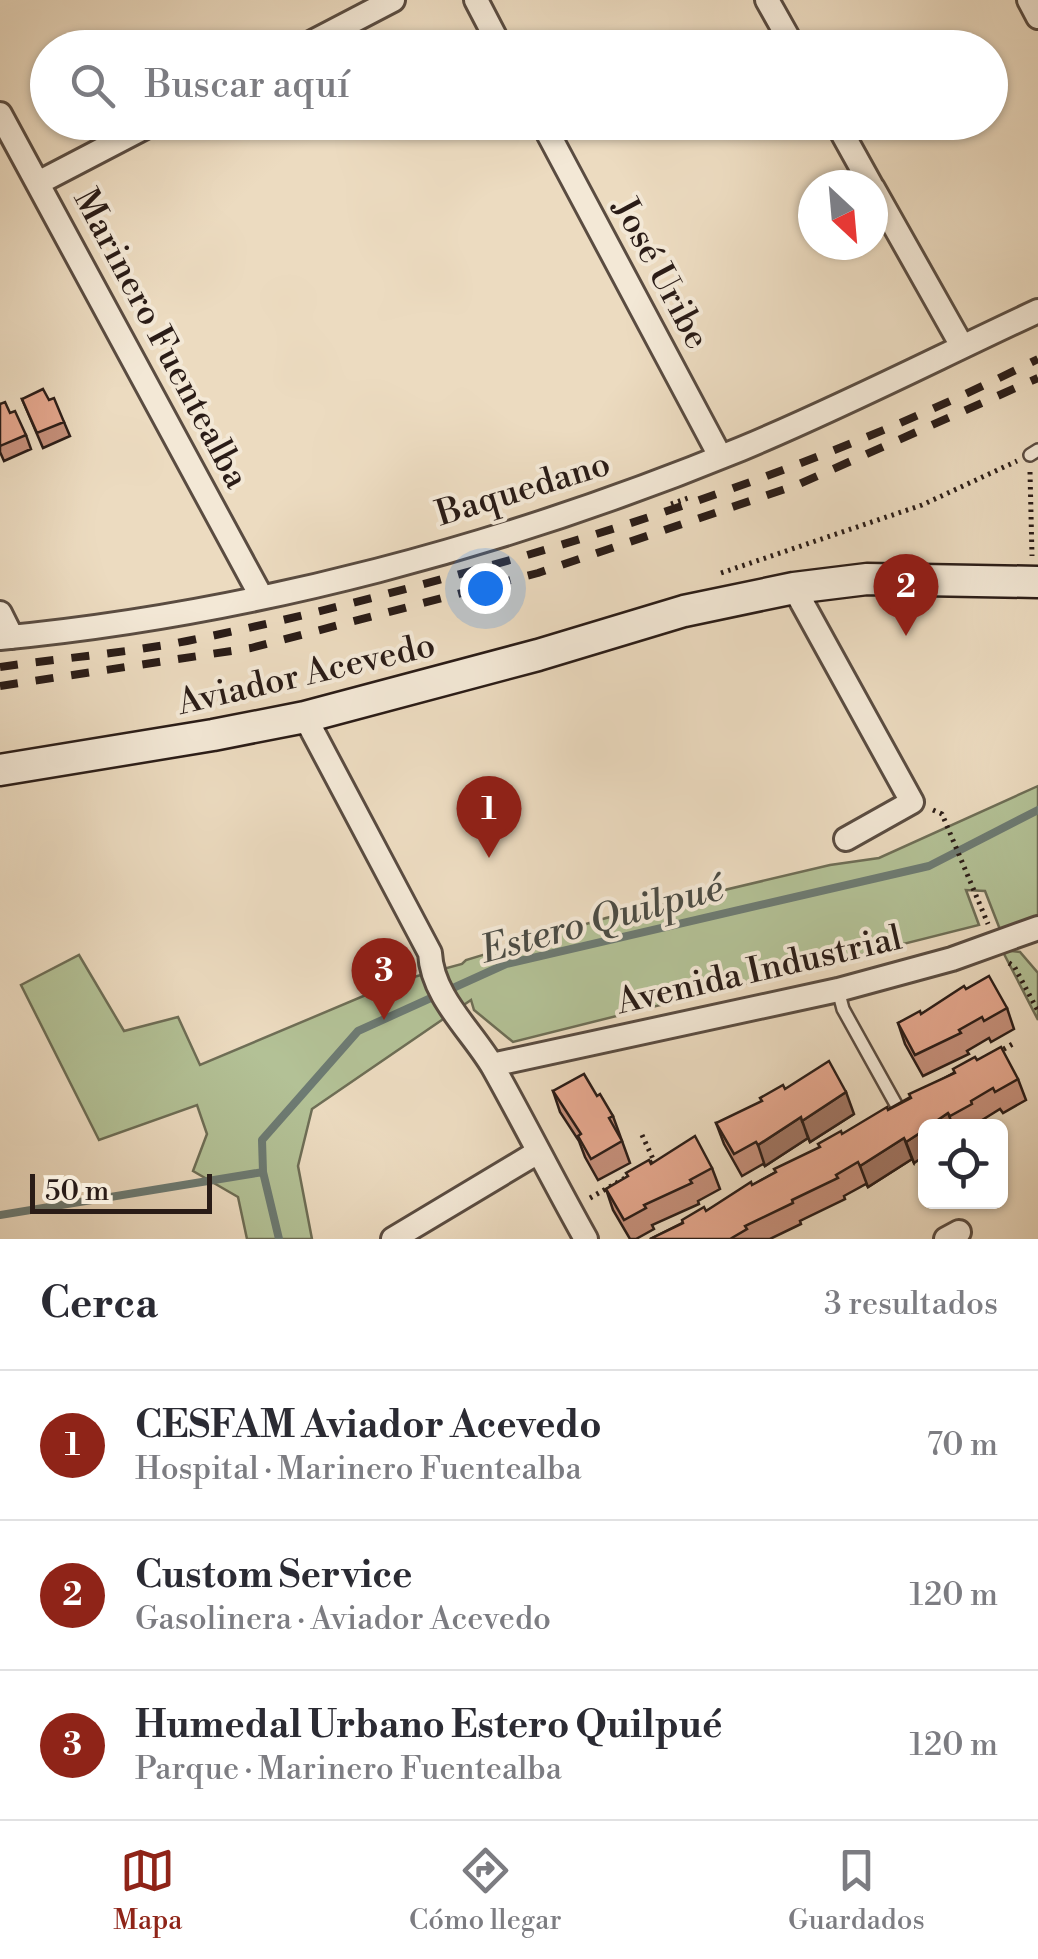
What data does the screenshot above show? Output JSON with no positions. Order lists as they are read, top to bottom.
{
  "streets": {
    "main road": ["Aviador Acevedo"],
    "street": [
      "José Uribe",
      "Marinero Fuentealba",
      "Baquedano",
      "Avenida Industrial"
    ]
  },
  "crossings": [
    ["José Uribe", "Baquedano"],
    ["Marinero Fuentealba", "Baquedano"]
  ],
  "water": ["Estero Quilpué"],
  "scale_bar": "50 m",
  "north": "bottom right",
  "page": {
    "search": "Buscar aquí",
    "pins": ["2", "1", "3"],
    "scale": "50 m",
    "heading": ["Cerca", "3 resultados"],
    "list": [
      {
        "mark": "1",
        "name": "CESFAM Aviador Acevedo",
        "note": "Hospital · Marinero Fuentealba",
        "value": "70 m"
      },
      {
        "mark": "2",
        "name": "Custom Service",
        "note": "Gasolinera · Aviador Acevedo",
        "value": "120 m"
      },
      {
        "mark": "3",
        "name": "Humedal Urbano Estero Quilpué",
        "note": "Parque · Marinero Fuentealba",
        "value": "120 m"
      }
    ],
    "nav": ["Mapa", "Cómo llegar", "Guardados"]
  }
}
